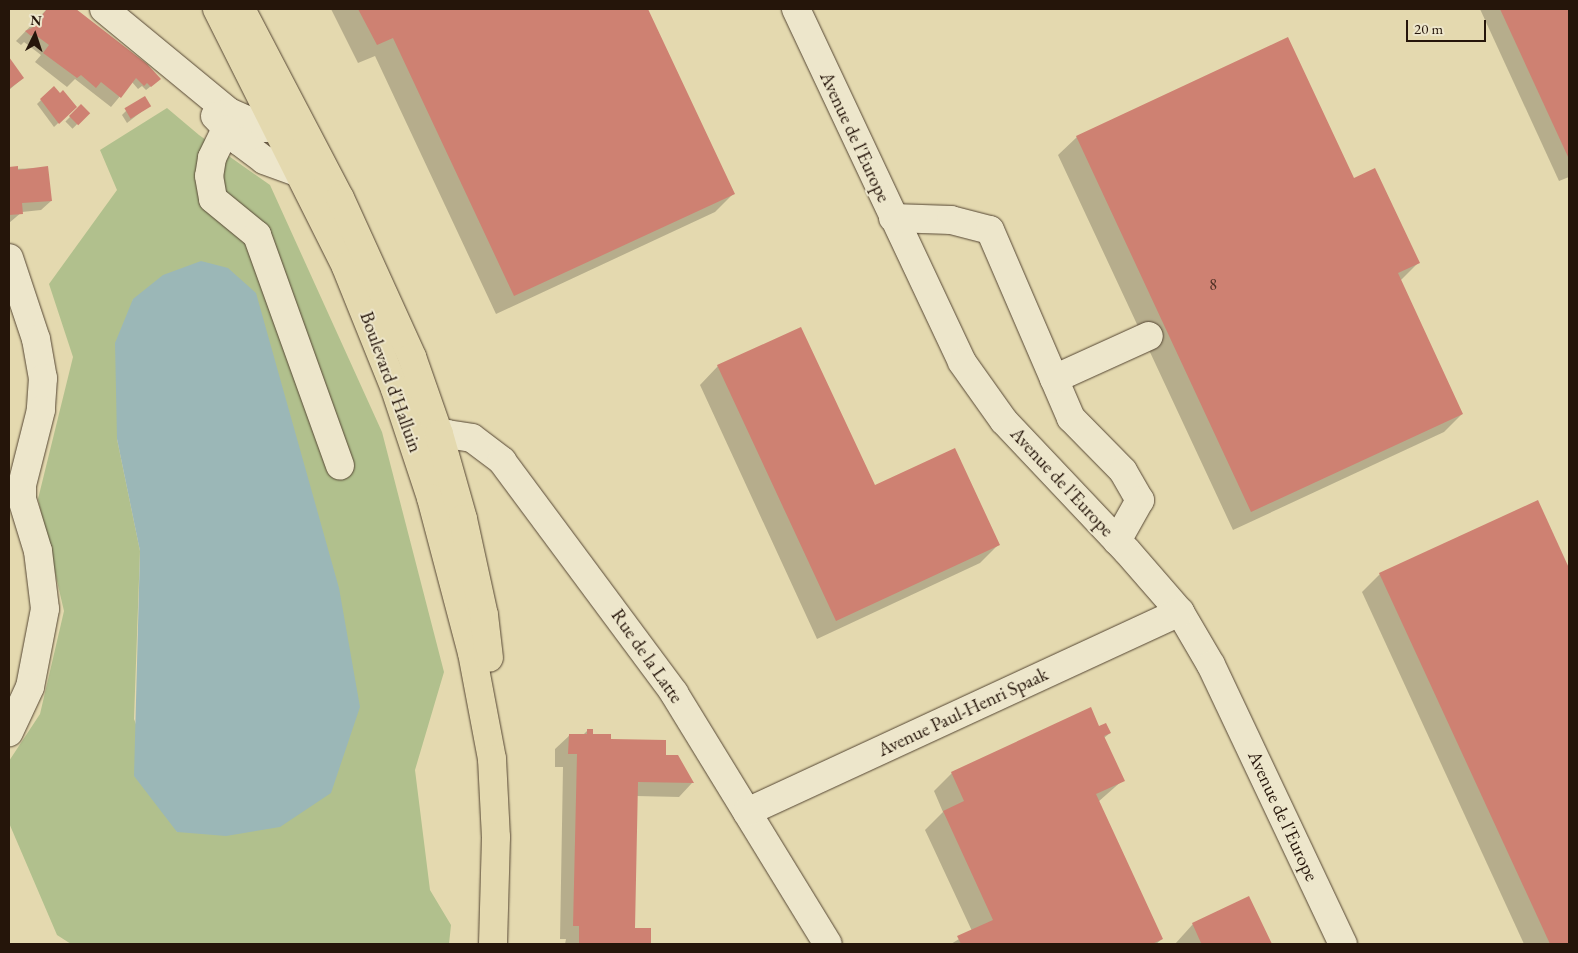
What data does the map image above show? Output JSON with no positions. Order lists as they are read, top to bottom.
{
  "streets": {
    "main road": ["Boulevard d'Halluin"],
    "street": ["Avenue de l'Europe", "Rue de la Latte", "Avenue Paul-Henri Spaak"]
  },
  "crossings": [
    ["Avenue de l'Europe", "Avenue Paul-Henri Spaak"],
    ["Boulevard d'Halluin", "Rue de la Latte"],
    ["Rue de la Latte", "Avenue Paul-Henri Spaak"]
  ],
  "house_numbers": ["8"],
  "scale_bar": "20 m",
  "north": "top"
}
